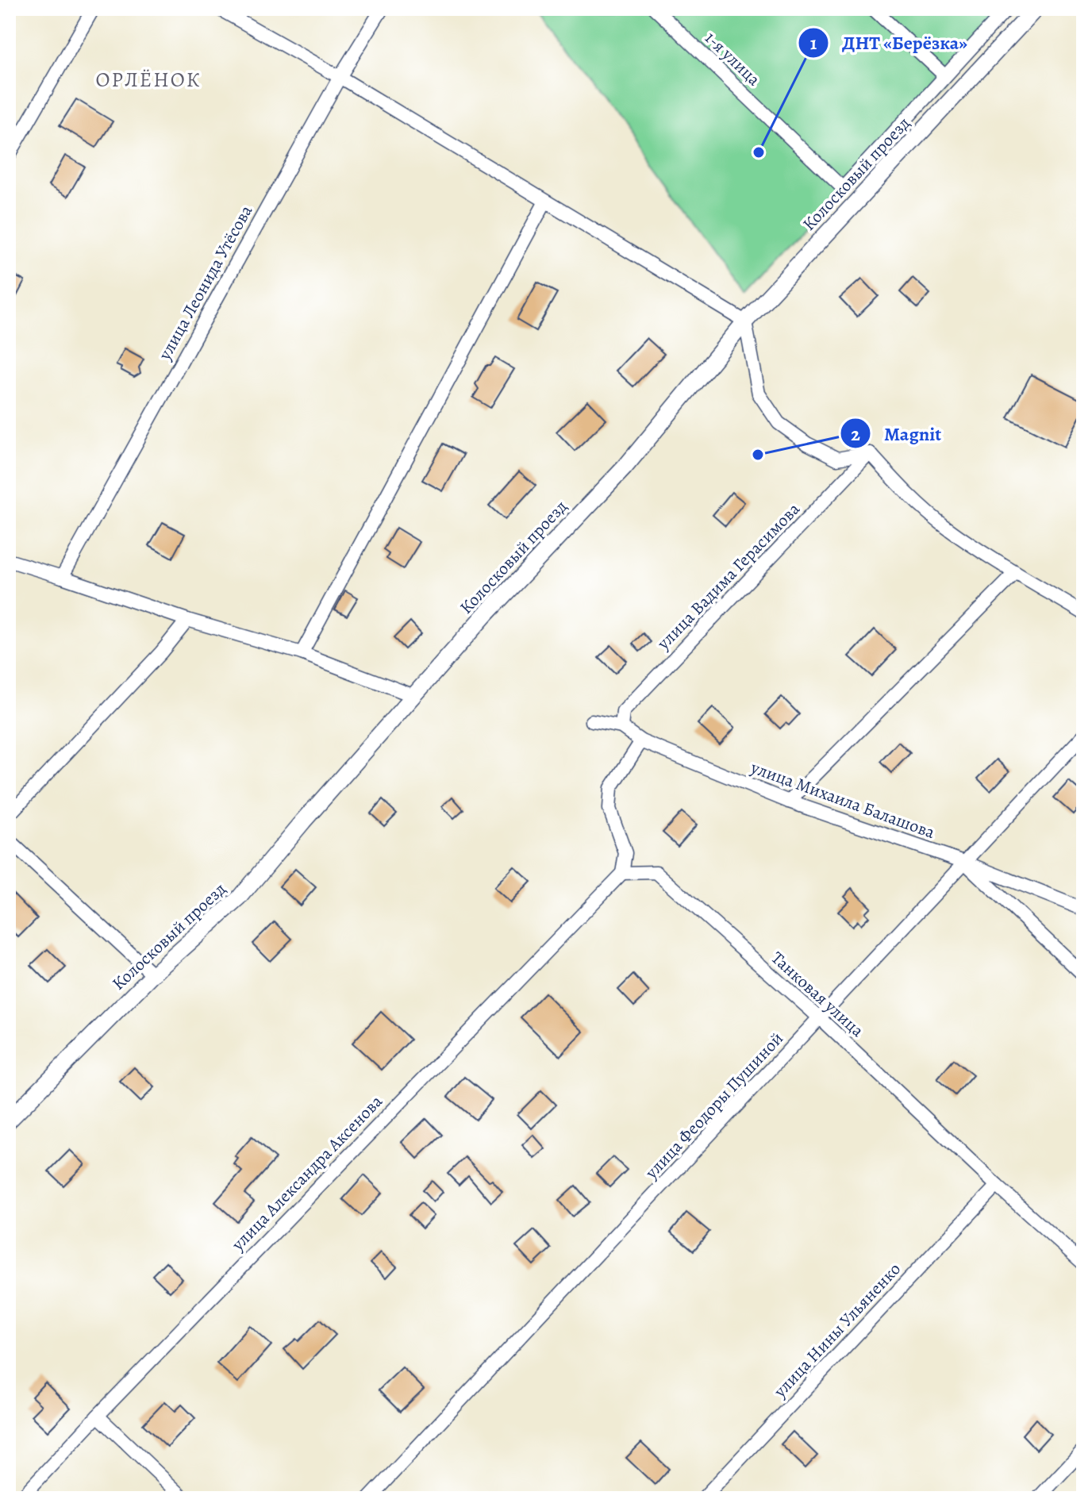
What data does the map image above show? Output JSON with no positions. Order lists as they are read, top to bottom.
{
  "streets": {
    "street": [
      "1-я улица",
      "Колосковый проезд",
      "улица Леонида Утёсова",
      "улица Вадима Герасимова",
      "улица Михаила Балашова",
      "Танковая улица",
      "улица Феодоры Пушиной",
      "улица Александра Аксенова",
      "улица Нины Ульяненко"
    ]
  },
  "crossings": [
    ["улица Вадима Герасимова", "улица Михаила Балашова"],
    ["улица Михаила Балашова", "улица Феодоры Пушиной"],
    ["Танковая улица", "улица Феодоры Пушиной"],
    ["Танковая улица", "улица Александра Аксенова"],
    ["Танковая улица", "улица Нины Ульяненко"]
  ],
  "districts": ["ОРЛЁНОК"],
  "places": ["ДНТ «Берёзка»", "Magnit"]
}
